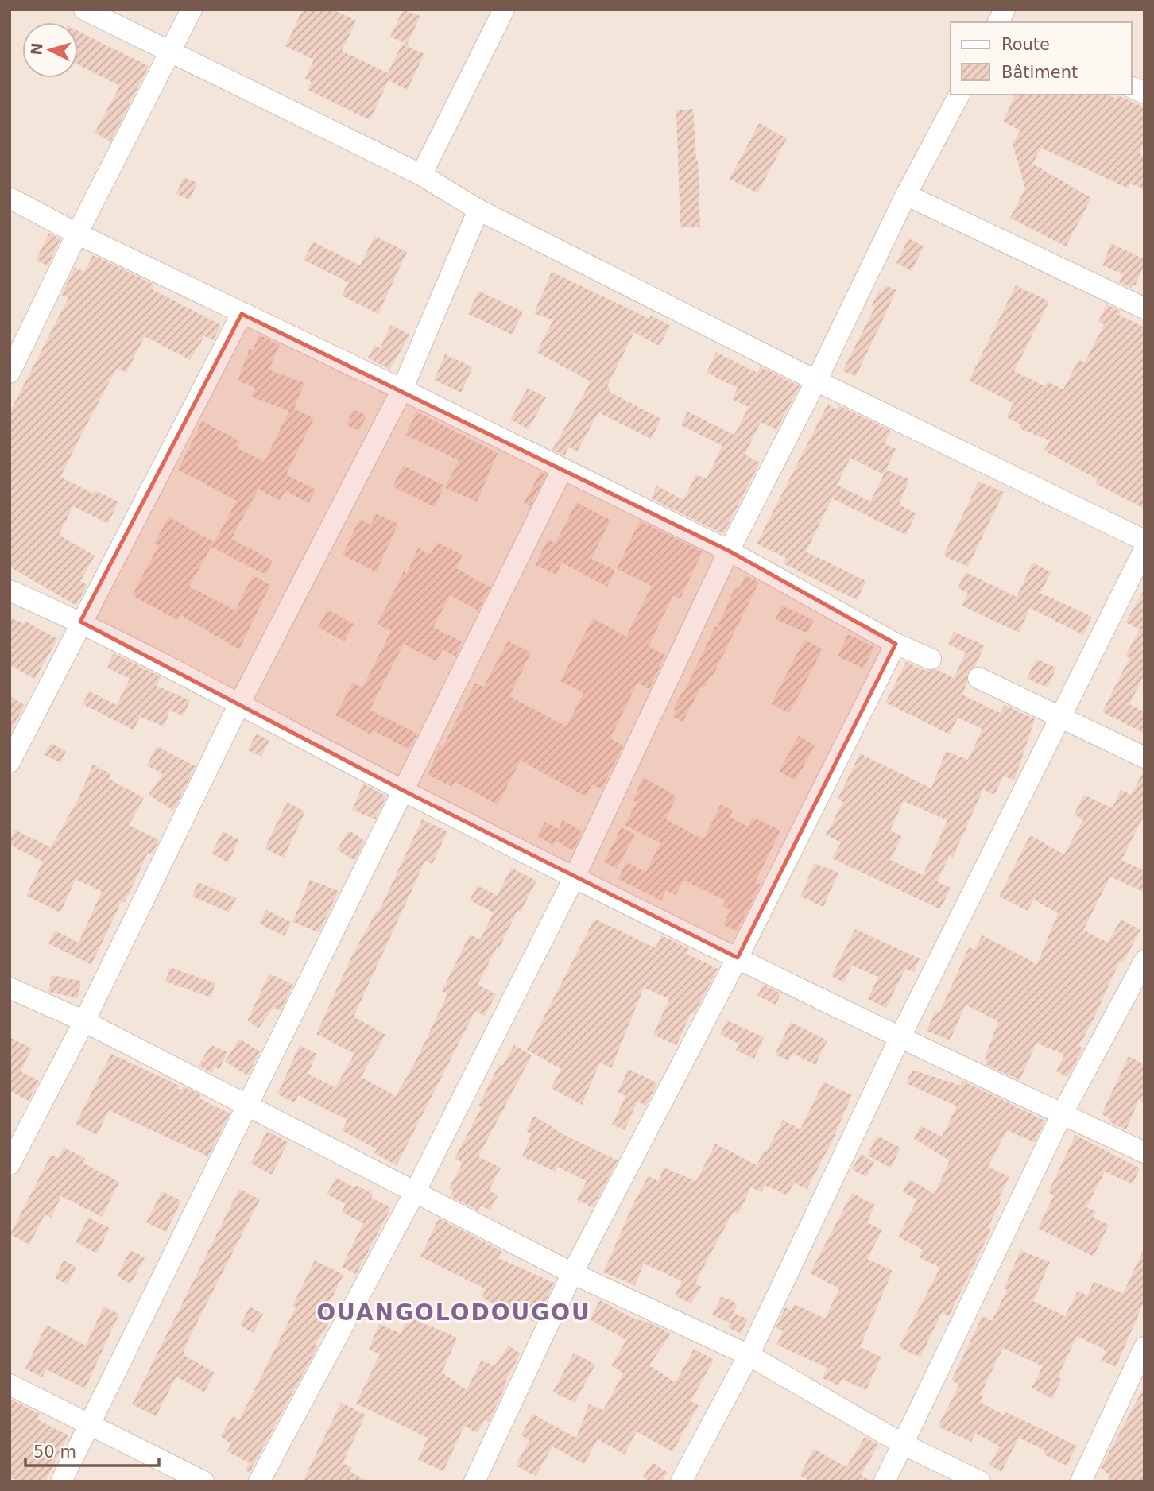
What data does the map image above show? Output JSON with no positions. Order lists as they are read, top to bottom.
{
  "districts": ["OUANGOLODOUGOU"],
  "legend": ["Route", "Bâtiment"],
  "scale_bar": "50 m",
  "north": "left"
}
